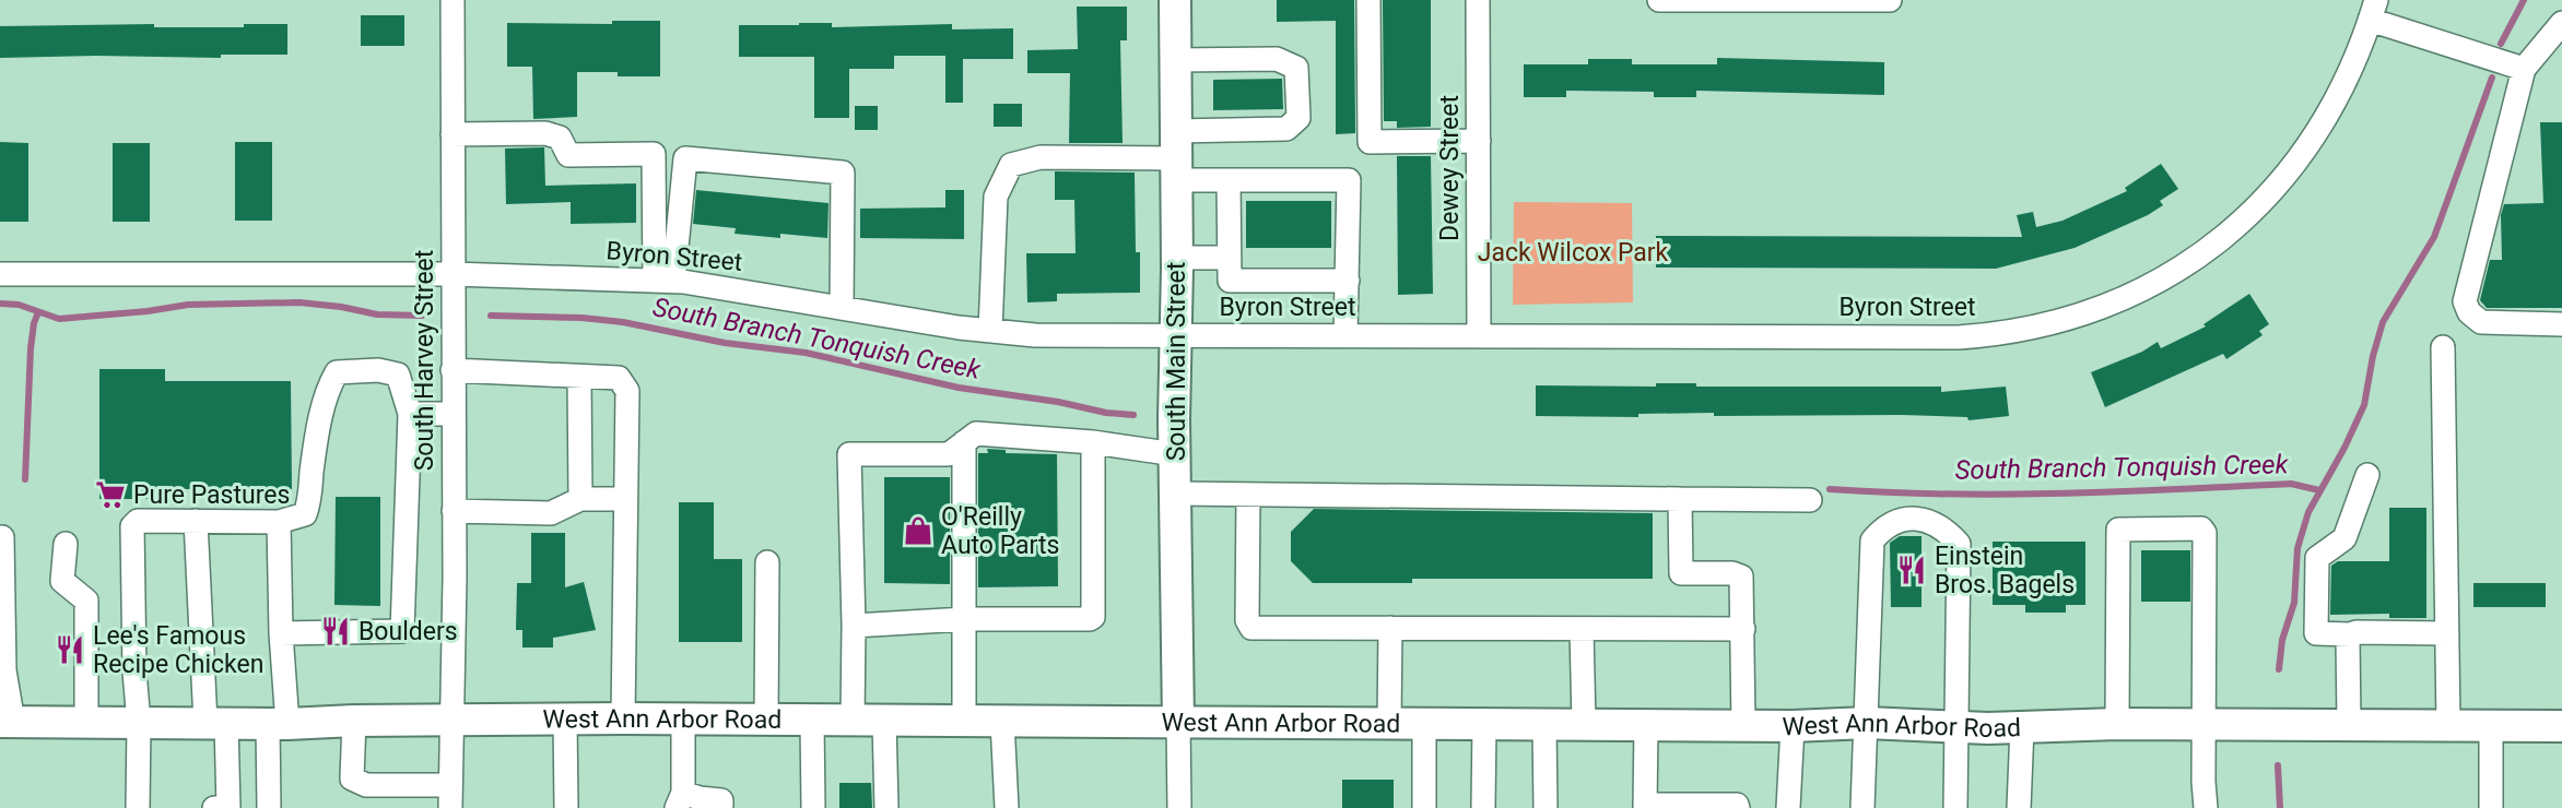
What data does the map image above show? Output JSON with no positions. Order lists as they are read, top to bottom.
{
  "streets": {
    "main road": ["South Main Street", "West Ann Arbor Road"],
    "street": ["Dewey Street", "Byron Street", "South Harvey Street"]
  },
  "crossings": [
    ["Dewey Street", "Byron Street"],
    ["Byron Street", "South Harvey Street"],
    ["Byron Street", "South Main Street"],
    ["South Harvey Street", "West Ann Arbor Road"],
    ["South Main Street", "West Ann Arbor Road"]
  ],
  "water": ["South Branch Tonquish Creek"],
  "parks": ["Jack Wilcox Park"],
  "places": {
    "supermarket": ["Pure Pastures"],
    "shop": ["O'Reilly Auto Parts"],
    "restaurant": ["Einstein Bros. Bagels", "Boulders", "Lee's Famous Recipe Chicken"]
  }
}
